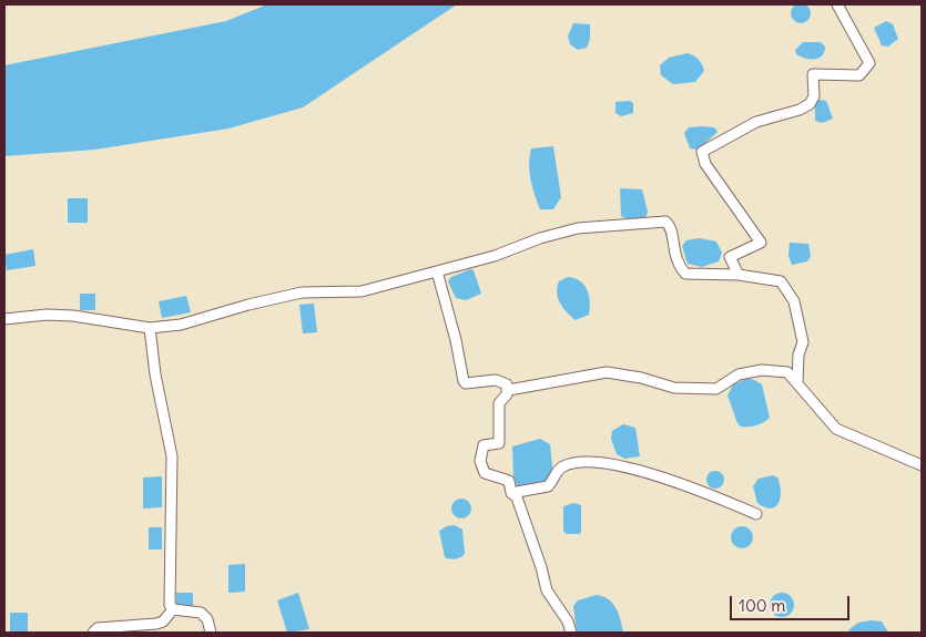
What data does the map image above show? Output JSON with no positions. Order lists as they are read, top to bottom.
{
  "scale_bar": "100 m"
}
